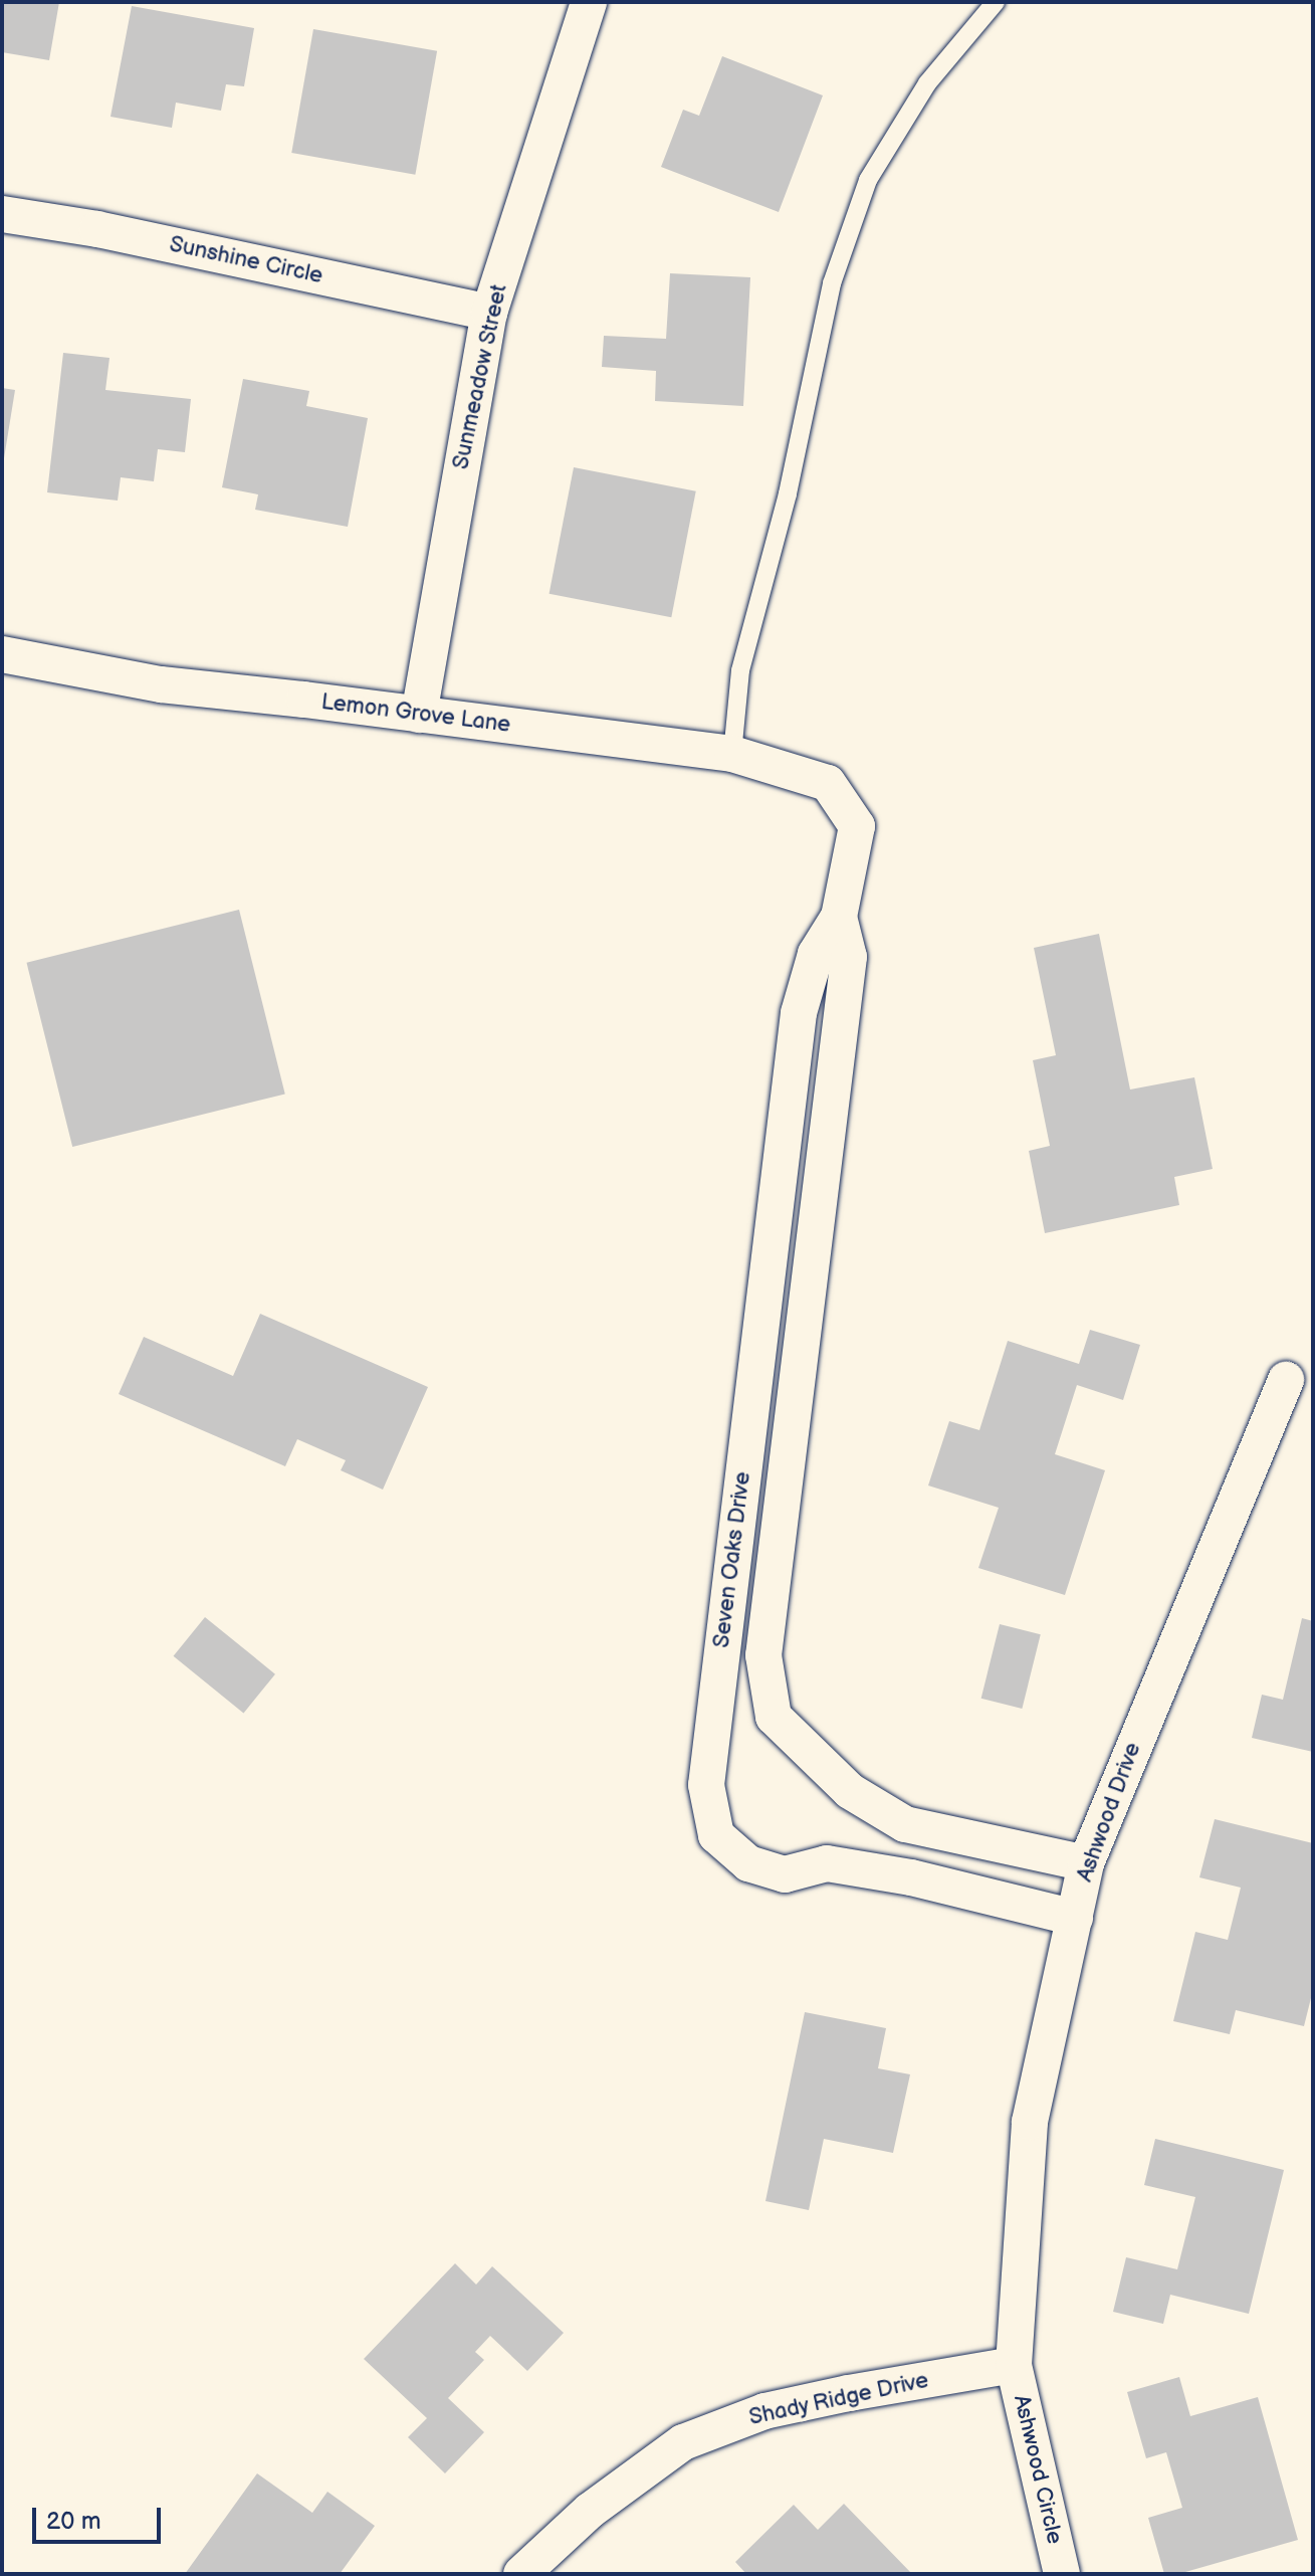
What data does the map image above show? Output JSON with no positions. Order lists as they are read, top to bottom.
{
  "streets": {
    "street": [
      "Sunshine Circle",
      "Sunmeadow Street",
      "Lemon Grove Lane",
      "Seven Oaks Drive",
      "Ashwood Drive",
      "Shady Ridge Drive",
      "Ashwood Circle"
    ]
  },
  "crossings": [
    ["Sunshine Circle", "Sunmeadow Street"],
    ["Sunmeadow Street", "Lemon Grove Lane"],
    ["Lemon Grove Lane", "Seven Oaks Drive"],
    ["Seven Oaks Drive", "Ashwood Drive"],
    ["Ashwood Drive", "Shady Ridge Drive"],
    ["Ashwood Drive", "Ashwood Circle"],
    ["Shady Ridge Drive", "Ashwood Circle"]
  ],
  "scale_bar": "20 m"
}
